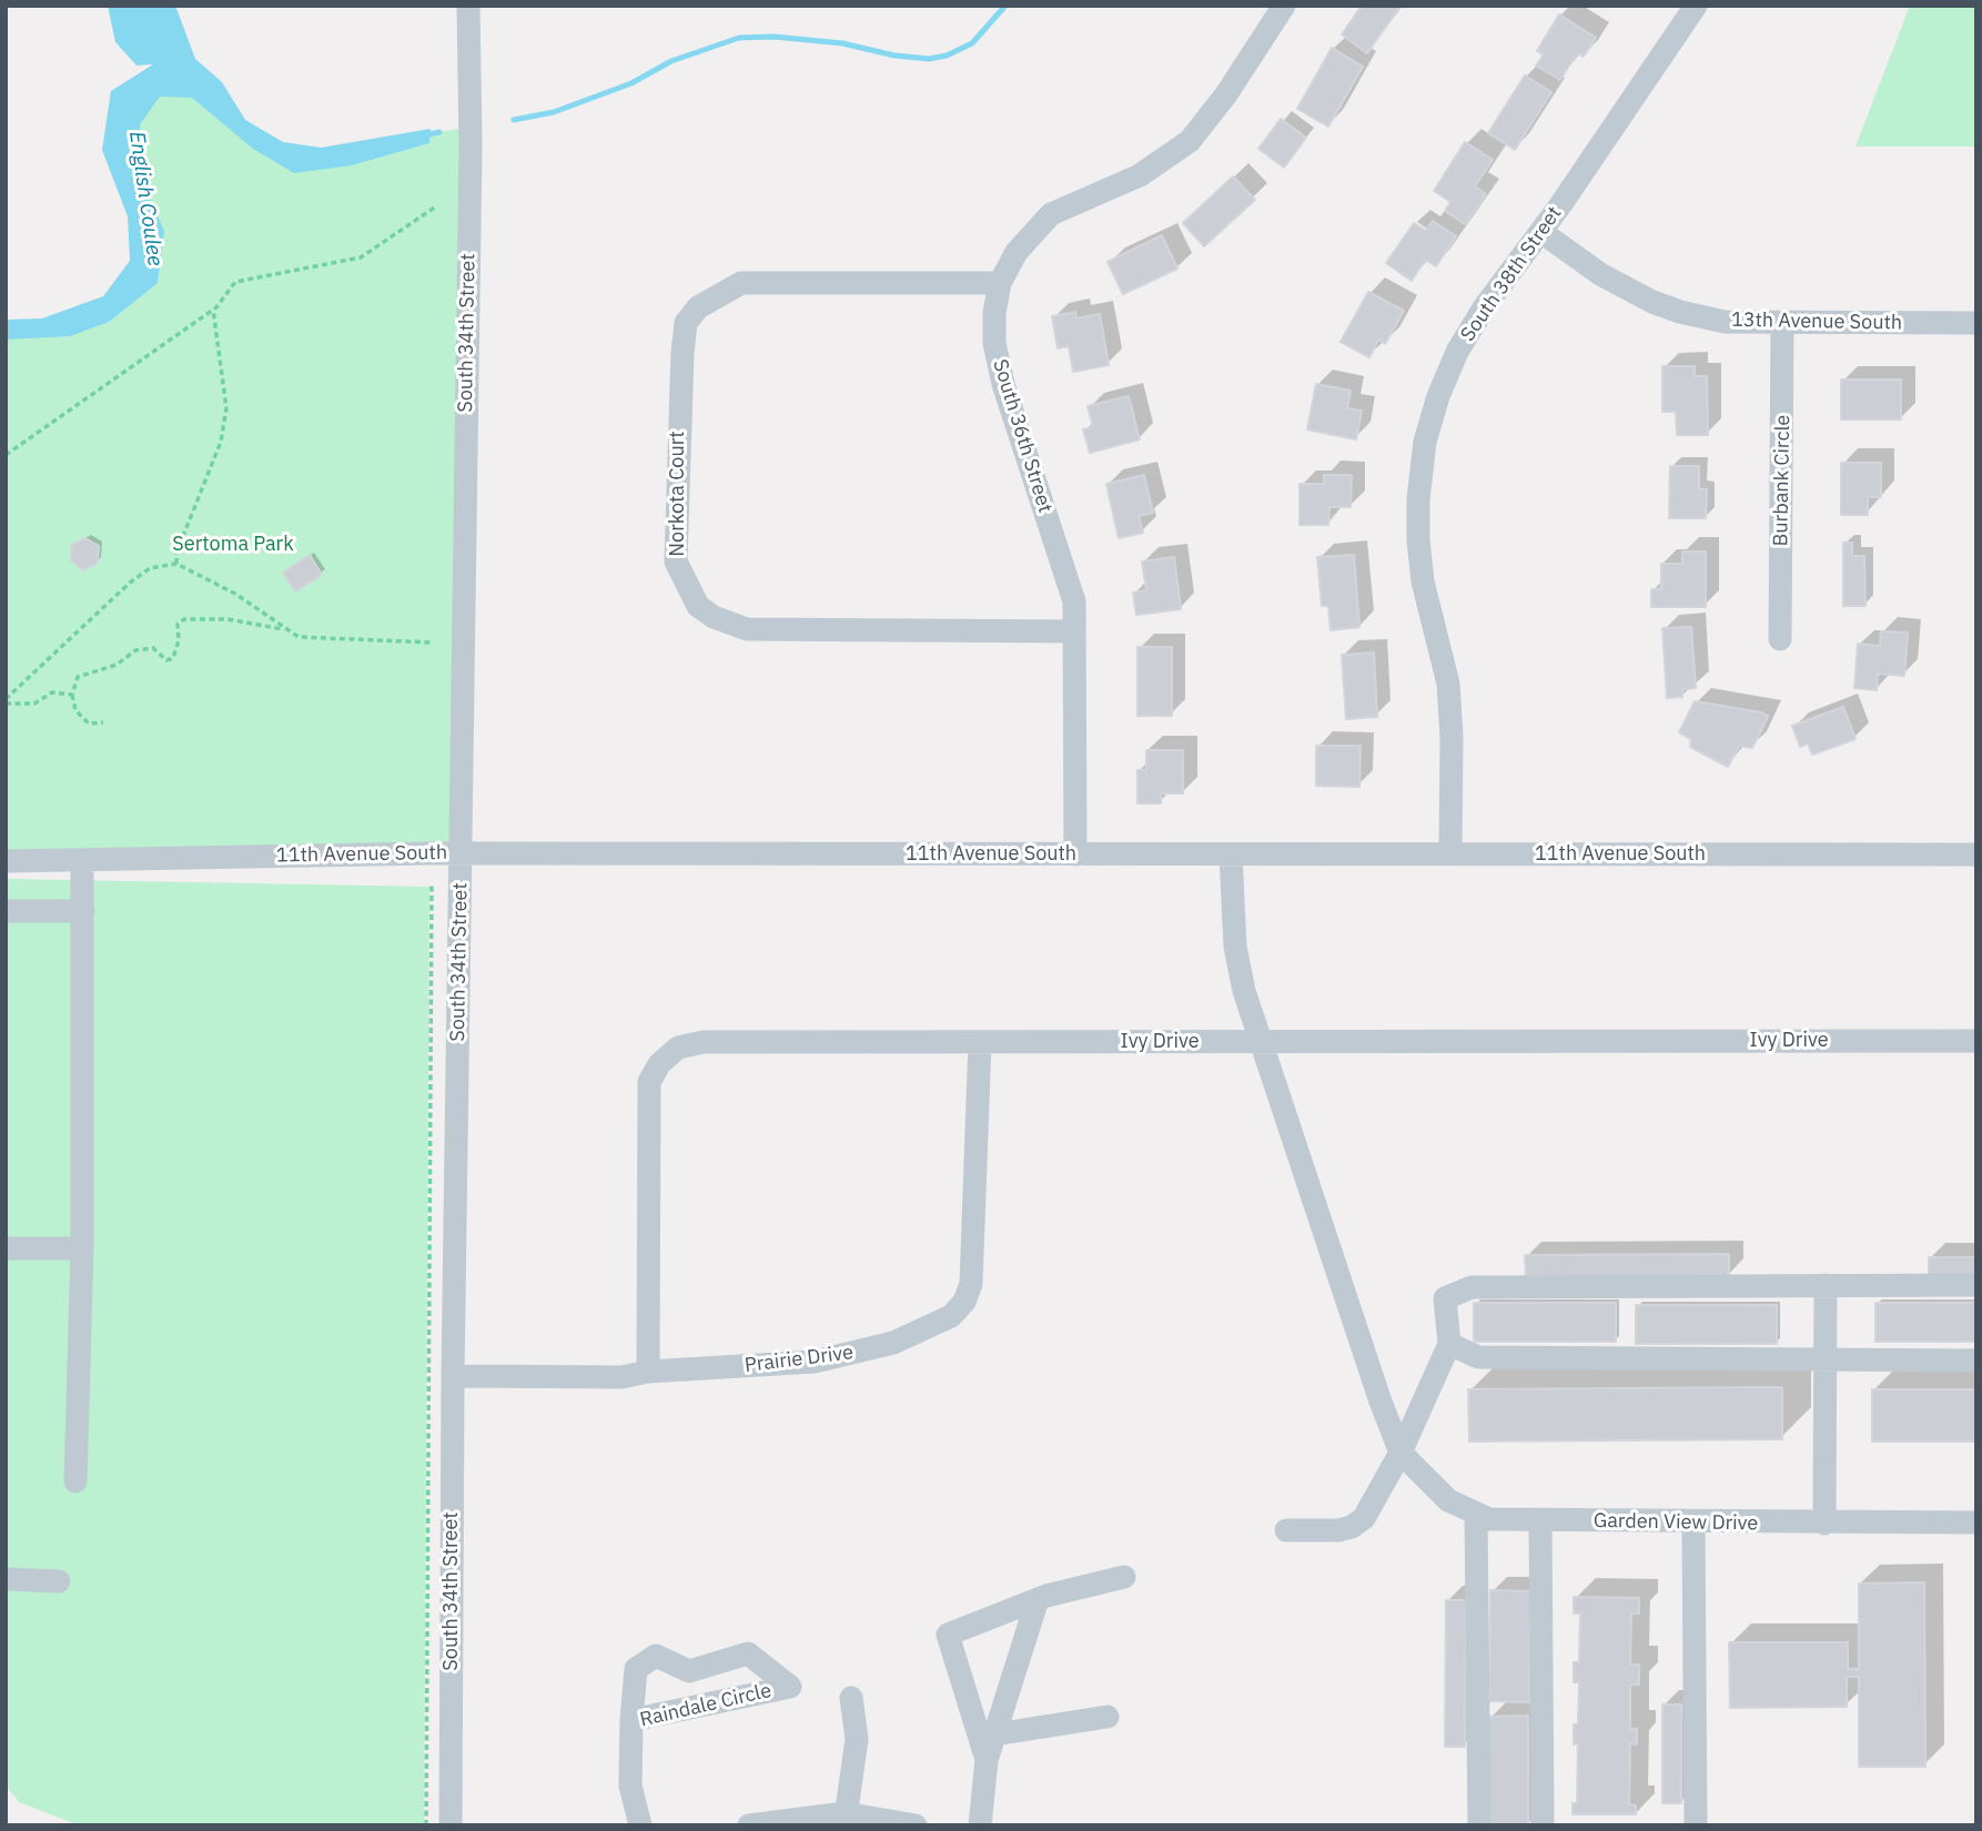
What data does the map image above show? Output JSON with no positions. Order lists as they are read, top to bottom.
{
  "streets": {
    "street": [
      "South 38th Street",
      "13th Avenue South",
      "South 34th Street",
      "South 36th Street",
      "Burbank Circle",
      "Norkota Court",
      "11th Avenue South",
      "Ivy Drive",
      "Prairie Drive",
      "Garden View Drive",
      "Raindale Circle"
    ]
  },
  "crossings": [
    ["South 38th Street", "13th Avenue South"],
    ["South 38th Street", "11th Avenue South"],
    ["13th Avenue South", "Burbank Circle"],
    ["South 34th Street", "11th Avenue South"],
    ["South 34th Street", "Prairie Drive"],
    ["South 36th Street", "Norkota Court"],
    ["South 36th Street", "11th Avenue South"],
    ["Ivy Drive", "Prairie Drive"]
  ],
  "water": ["English Coulee"],
  "parks": ["Sertoma Park"]
}
